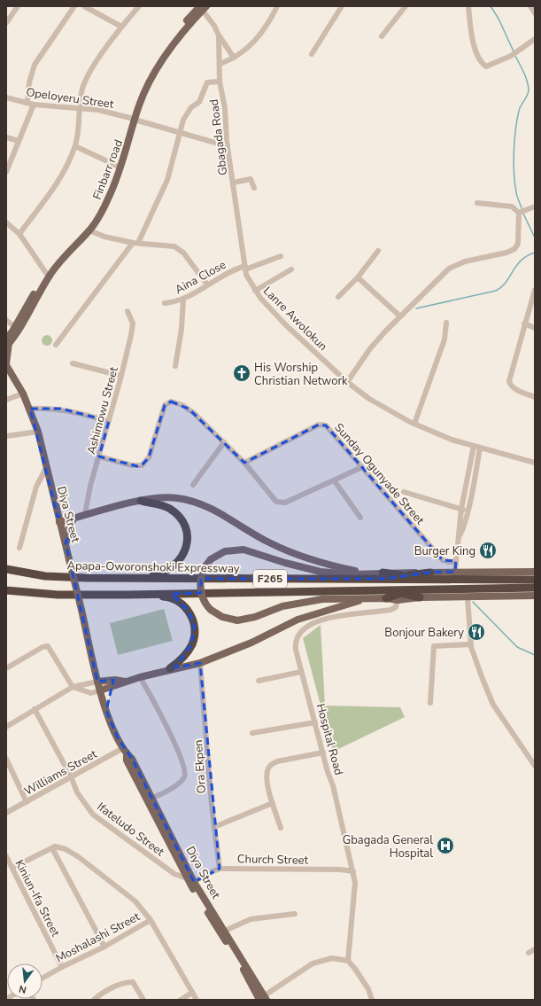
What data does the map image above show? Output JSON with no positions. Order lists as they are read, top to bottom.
{
  "streets": {
    "highway": ["Apapa-Oworonshoki Expressway", "F265"],
    "main road": ["Finbarr road", "Diya Street"],
    "street": [
      "Opeloyeru Street",
      "Gbagada Road",
      "Aina Close",
      "Lanre Awolokun",
      "Ashimowu Street",
      "Sunday Ogunyade Street",
      "Hospital Road",
      "Ora Ekpen",
      "Williams Street",
      "Ifateludo Street",
      "Church Street",
      "Kiniun-Ifa Street",
      "Moshalashi Street"
    ]
  },
  "crossings": [
    ["Opeloyeru Street", "Gbagada Road"],
    ["Opeloyeru Street", "Finbarr road"],
    ["Gbagada Road", "Finbarr road"],
    ["Gbagada Road", "Aina Close"],
    ["Gbagada Road", "Lanre Awolokun"],
    ["Aina Close", "Lanre Awolokun"],
    ["Diya Street", "Williams Street"],
    ["Diya Street", "Ifateludo Street"],
    ["Diya Street", "Church Street"],
    ["Hospital Road", "Church Street"],
    ["Ora Ekpen", "Church Street"],
    ["Williams Street", "Ifateludo Street"],
    ["Kiniun-Ifa Street", "Moshalashi Street"]
  ],
  "places": {
    "church": ["His Worship Christian Network"],
    "restaurant": ["Burger King", "Bonjour Bakery"],
    "hospital": ["Gbagada General Hospital"]
  },
  "north": "bottom"
}
